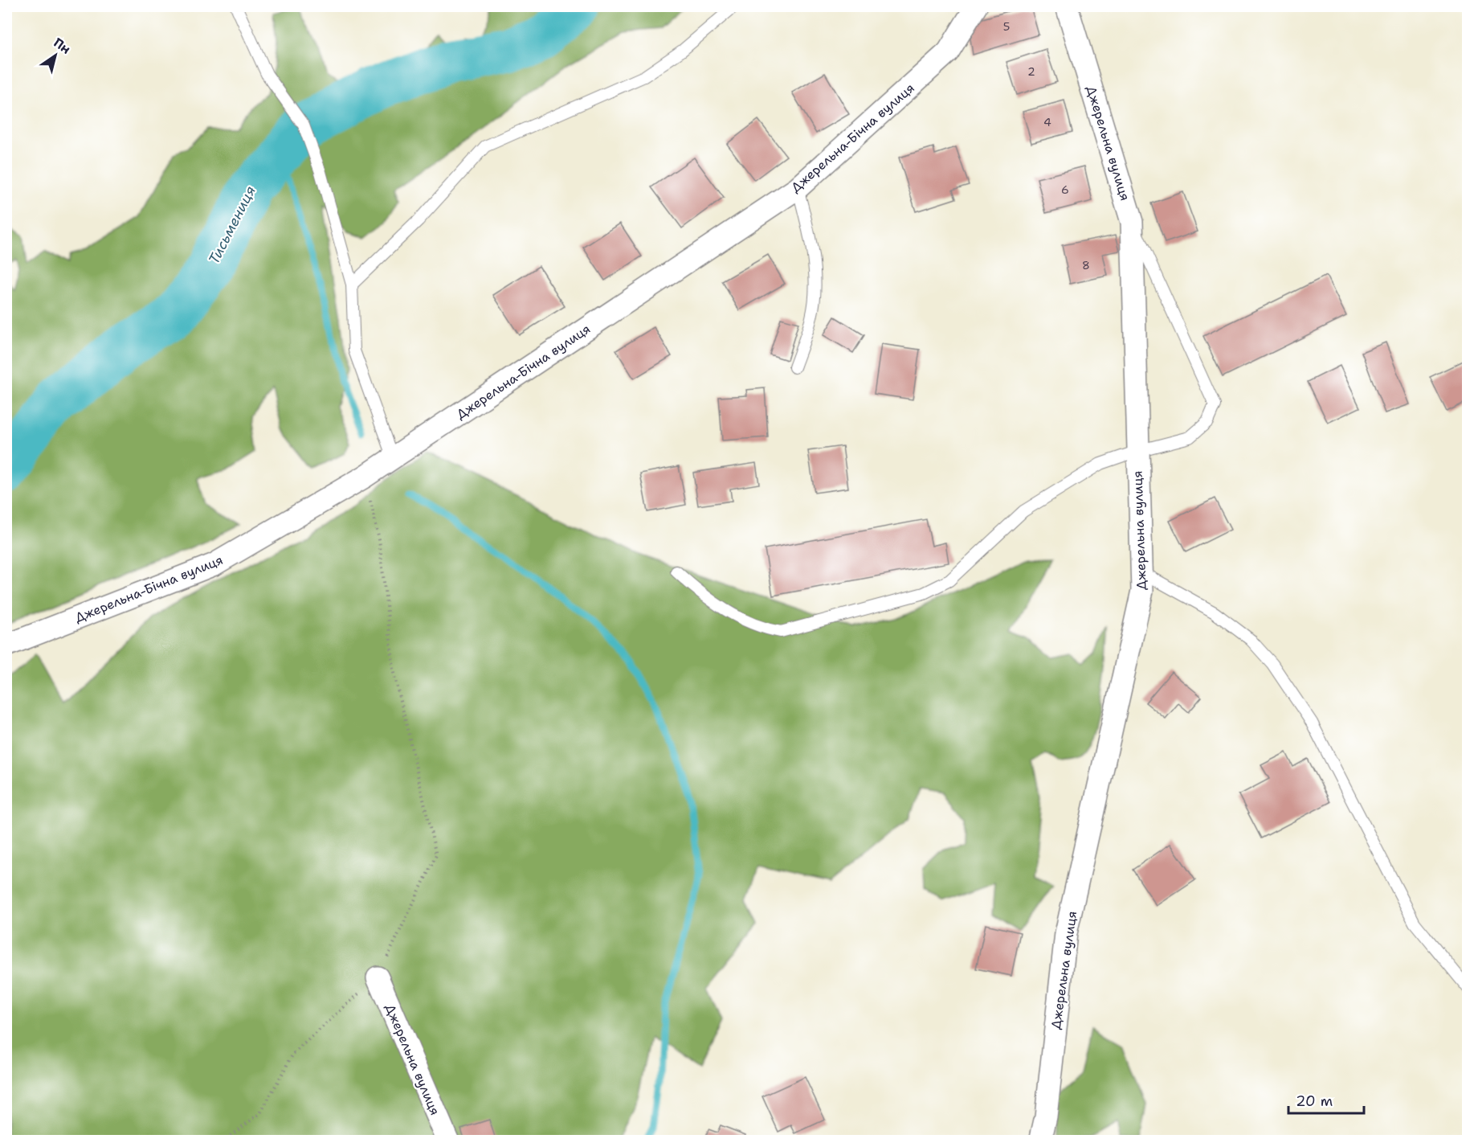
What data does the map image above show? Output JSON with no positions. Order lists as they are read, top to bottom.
{
  "streets": {
    "street": ["Джерельна-Бічна вулиця", "Джерельна вулиця"]
  },
  "water": ["Тисьмениця"],
  "house_numbers": [
    "5",
    "2",
    "4",
    "6",
    "8"
  ],
  "scale_bar": "20 m",
  "north": "top right"
}
